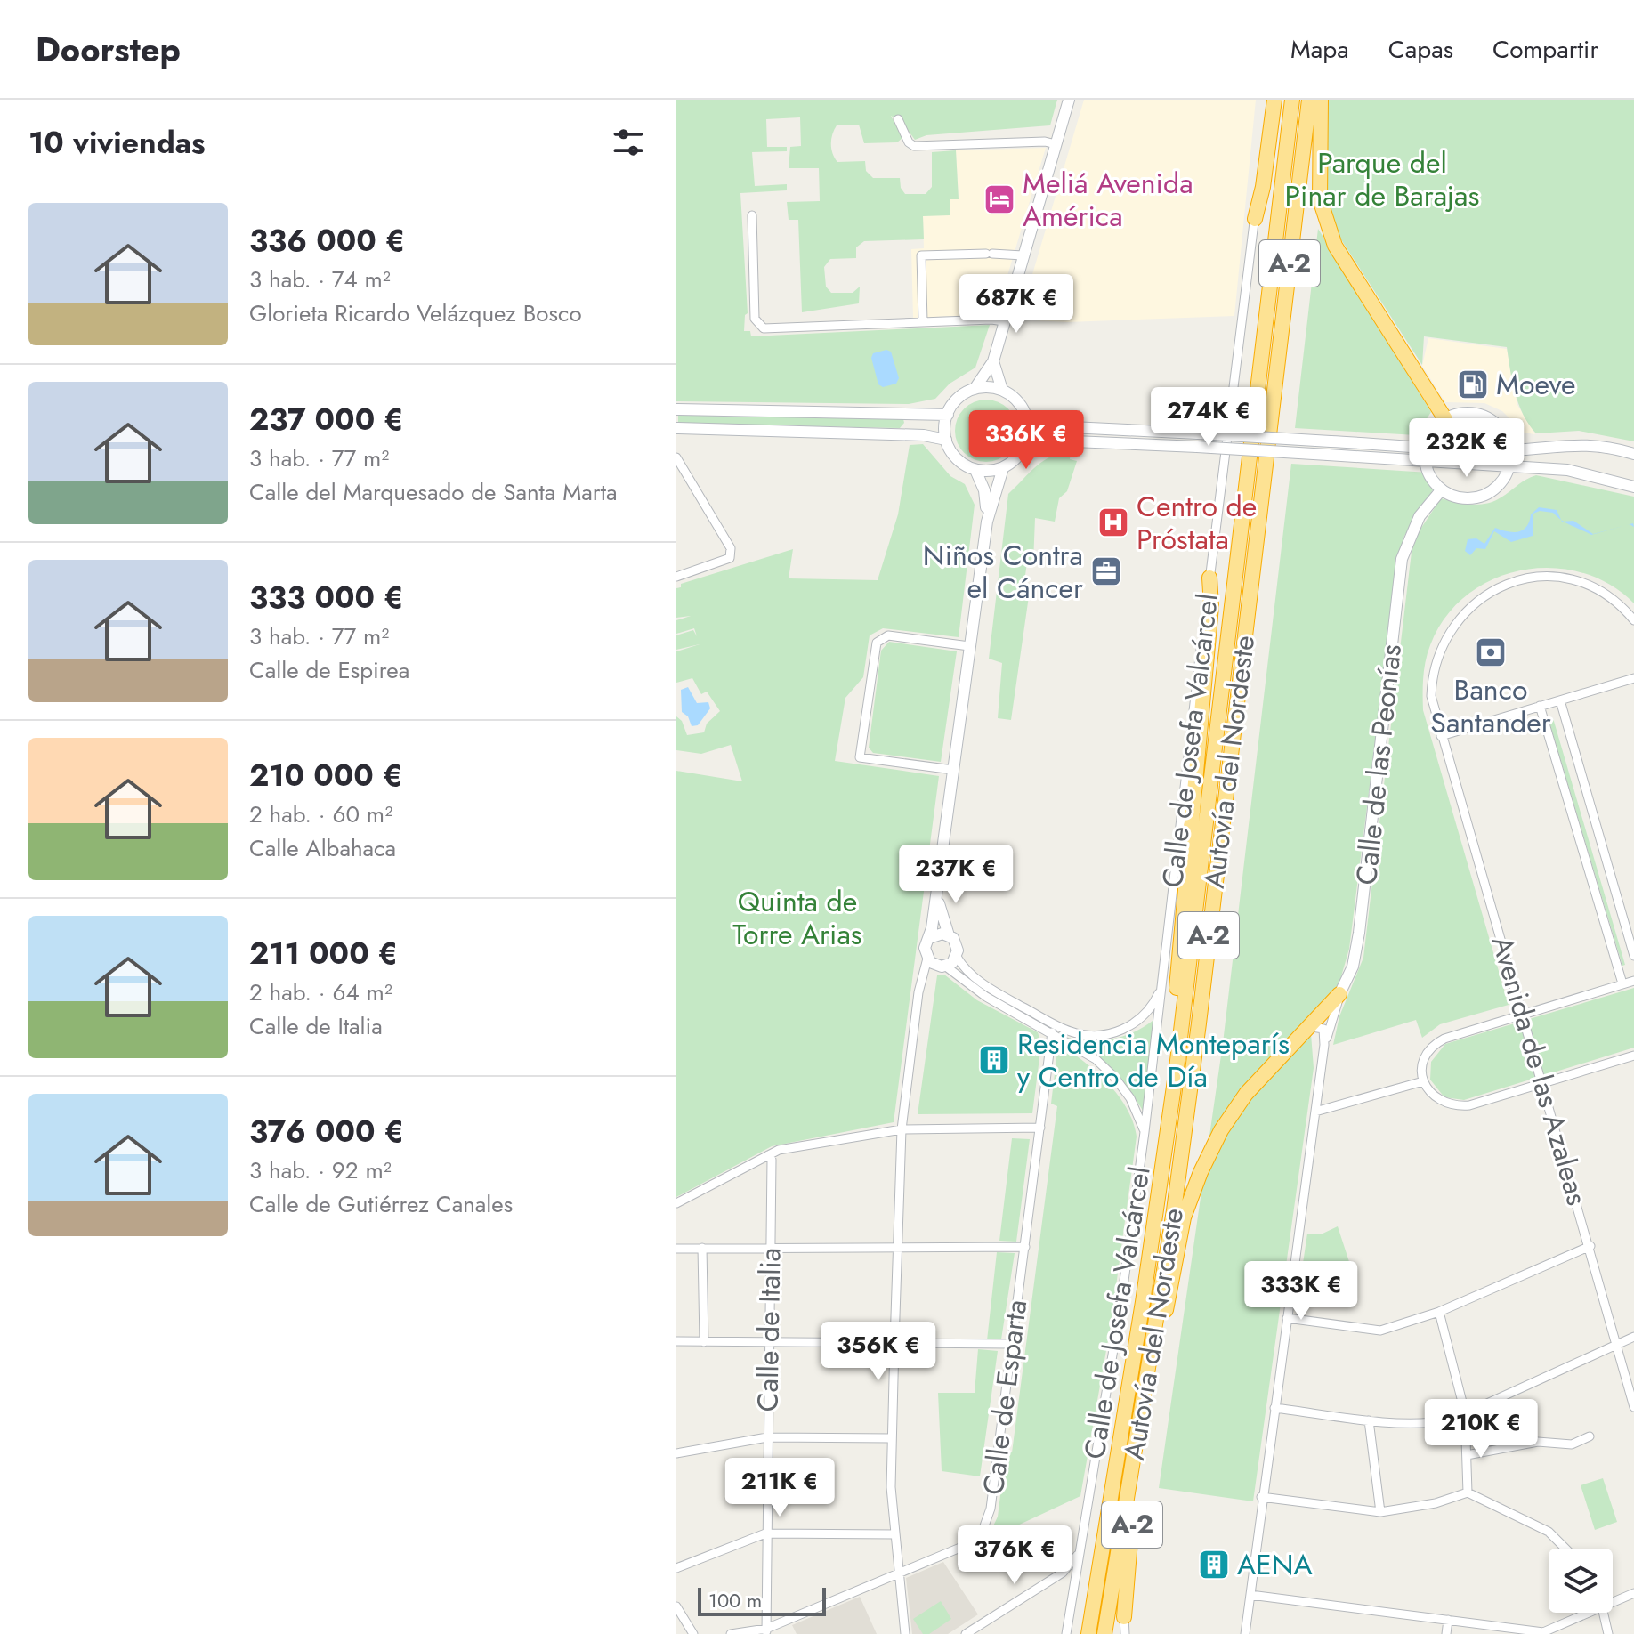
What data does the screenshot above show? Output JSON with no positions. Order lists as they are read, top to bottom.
{
  "streets": {
    "highway": ["A-2", "Autovía del Nordeste"],
    "main road": ["Calle de las Peonías"],
    "street": [
      "Calle de Josefa Valcárcel",
      "Avenida de las Azaleas",
      "Calle de Italia",
      "Calle de Esparta"
    ]
  },
  "crossings": [
    ["A-2", "Autovía del Nordeste"],
    ["Calle de Italia", "Calle de Esparta"]
  ],
  "parks": ["Parque del Pinar de Barajas", "Quinta de Torre Arias"],
  "places": {
    "hotel": ["Meliá Avenida América"],
    "fuel station": ["Moeve"],
    "hospital": ["Centro de Próstata"],
    "office": ["Niños Contra el Cáncer"],
    "bank": ["Banco Santander"],
    "building": ["Residencia Monteparís y Centro de Día", "AENA"]
  },
  "scale_bar": "100 m",
  "page": {
    "header": "Doorstep",
    "nav": ["Mapa", "Capas", "Compartir"],
    "heading": "10 viviendas",
    "list": [
      {
        "name": "336 000 €",
        "note": "3 hab. · 74 m² · Glorieta Ricardo Velázquez Bosco"
      },
      {
        "name": "237 000 €",
        "note": "3 hab. · 77 m² · Calle del Marquesado de Santa Marta"
      },
      {
        "name": "333 000 €",
        "note": "3 hab. · 77 m² · Calle de Espirea"
      },
      {
        "name": "210 000 €",
        "note": "2 hab. · 60 m² · Calle Albahaca"
      },
      {
        "name": "211 000 €",
        "note": "2 hab. · 64 m² · Calle de Italia"
      },
      {
        "name": "376 000 €",
        "note": "3 hab. · 92 m² · Calle de Gutiérrez Canales"
      }
    ],
    "price": [
      "687K €",
      "274K €",
      "336K €",
      "232K €",
      "237K €",
      "333K €",
      "356K €",
      "210K €",
      "211K €",
      "376K €"
    ],
    "scale": "100 m"
  }
}
